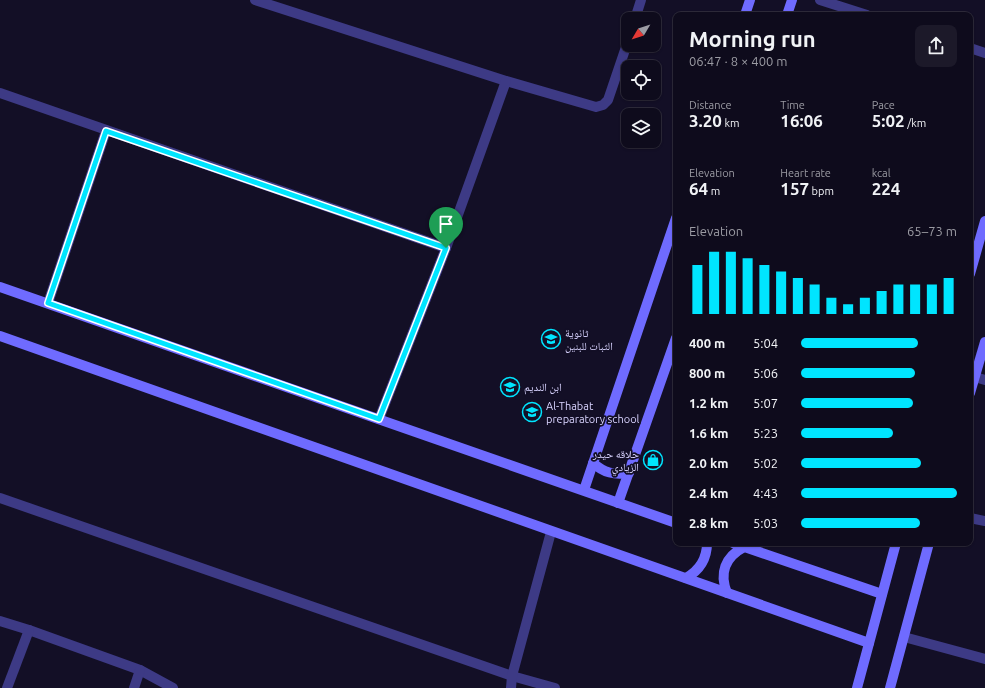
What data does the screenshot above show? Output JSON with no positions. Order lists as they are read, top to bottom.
{
  "places": {
    "school or university": ["ثانوية الثبات للبنين", "ابن النديم", "Al-Thabat preparatory school"],
    "shop": ["حلاقه حيدر الزيادي"]
  },
  "north": "bottom left",
  "page": {
    "heading": ["Morning run", "06:47 · 8 × 400 m"],
    "stats": [
      ["Distance", "3.20 km"],
      ["Time", "16:06"],
      ["Pace", "5:02 /km"],
      ["Elevation", "64 m"],
      ["Heart rate", "157 bpm"],
      ["kcal", "224"]
    ],
    "chart": ["Elevation", "65–73 m"],
    "list": [
      {
        "name": "400 m",
        "note": "5:04"
      },
      {
        "name": "800 m",
        "note": "5:06"
      },
      {
        "name": "1.2 km",
        "note": "5:07"
      },
      {
        "name": "1.6 km",
        "note": "5:23"
      },
      {
        "name": "2.0 km",
        "note": "5:02"
      },
      {
        "name": "2.4 km",
        "note": "4:43"
      },
      {
        "name": "2.8 km",
        "note": "5:03"
      }
    ]
  }
}
